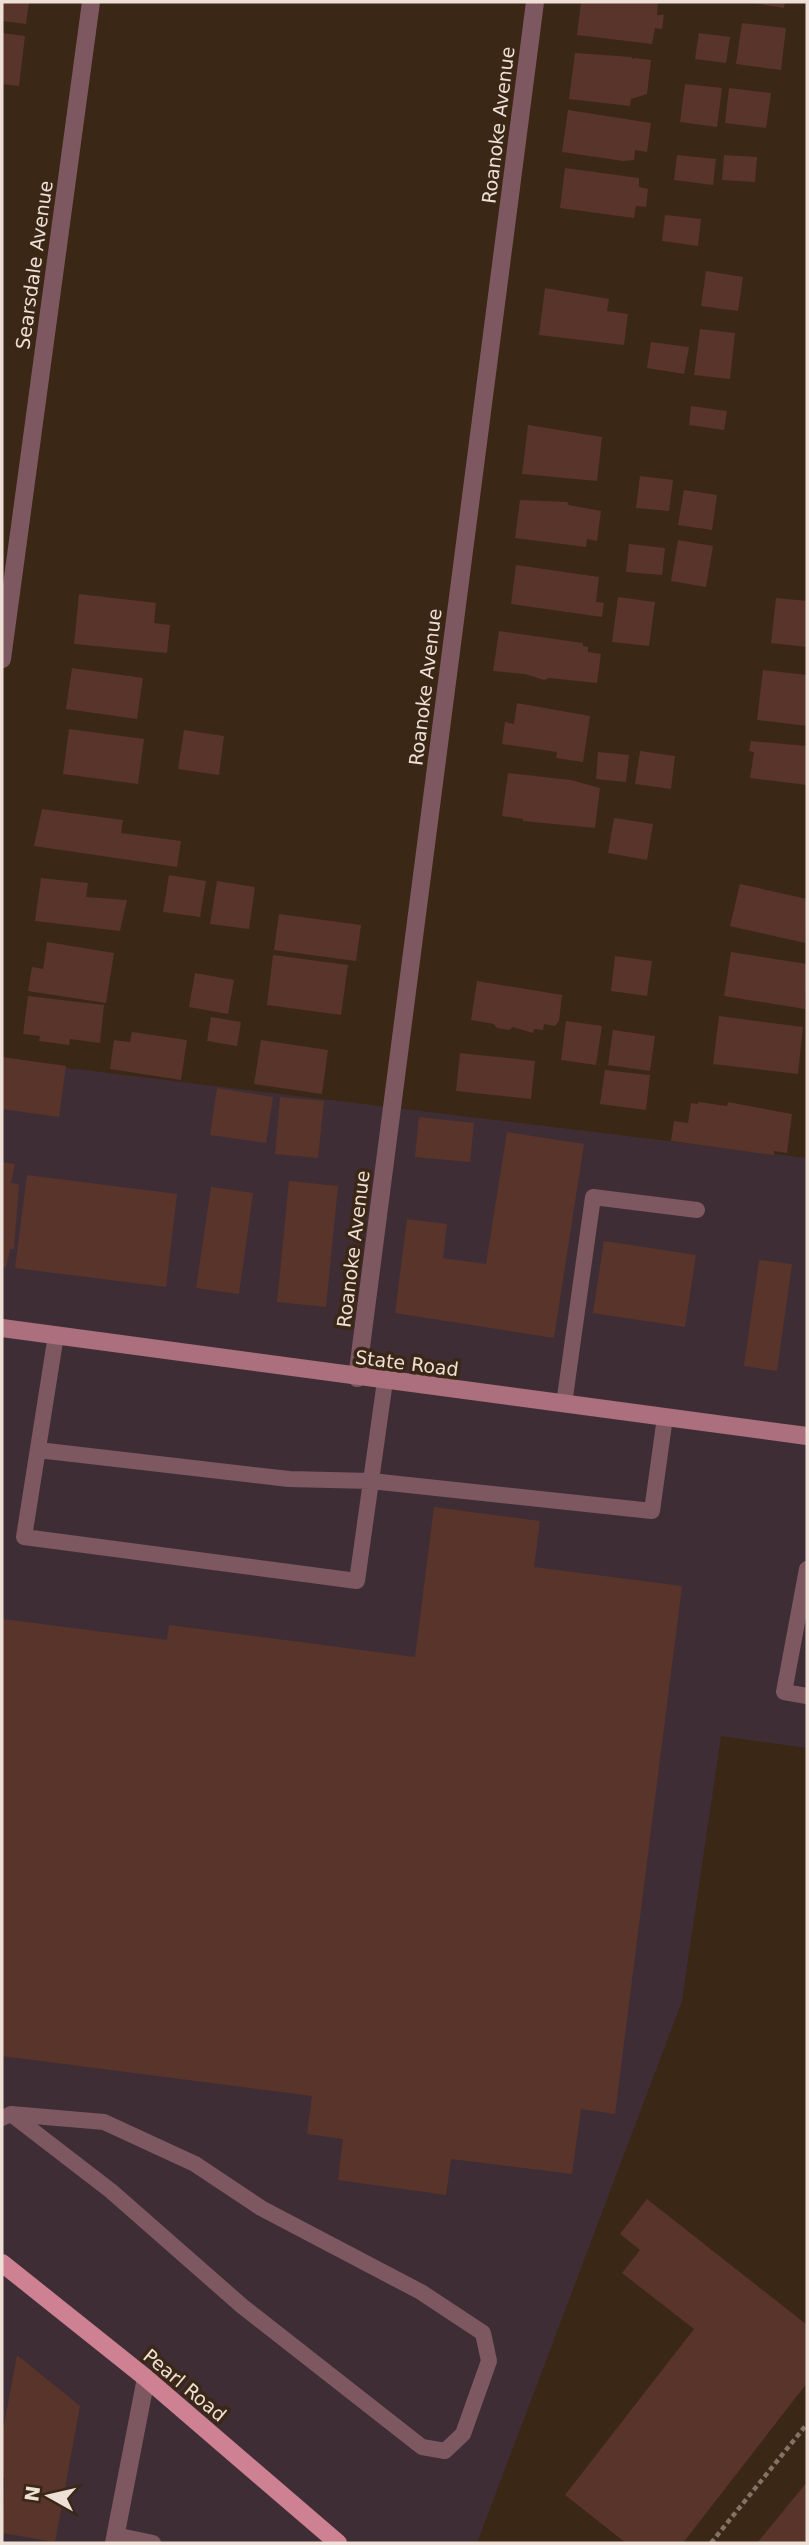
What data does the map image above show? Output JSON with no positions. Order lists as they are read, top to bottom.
{
  "streets": {
    "main road": ["State Road", "Pearl Road"],
    "street": ["Roanoke Avenue", "Searsdale Avenue"]
  },
  "crossings": [
    ["Roanoke Avenue", "State Road"]
  ],
  "north": "left"
}
